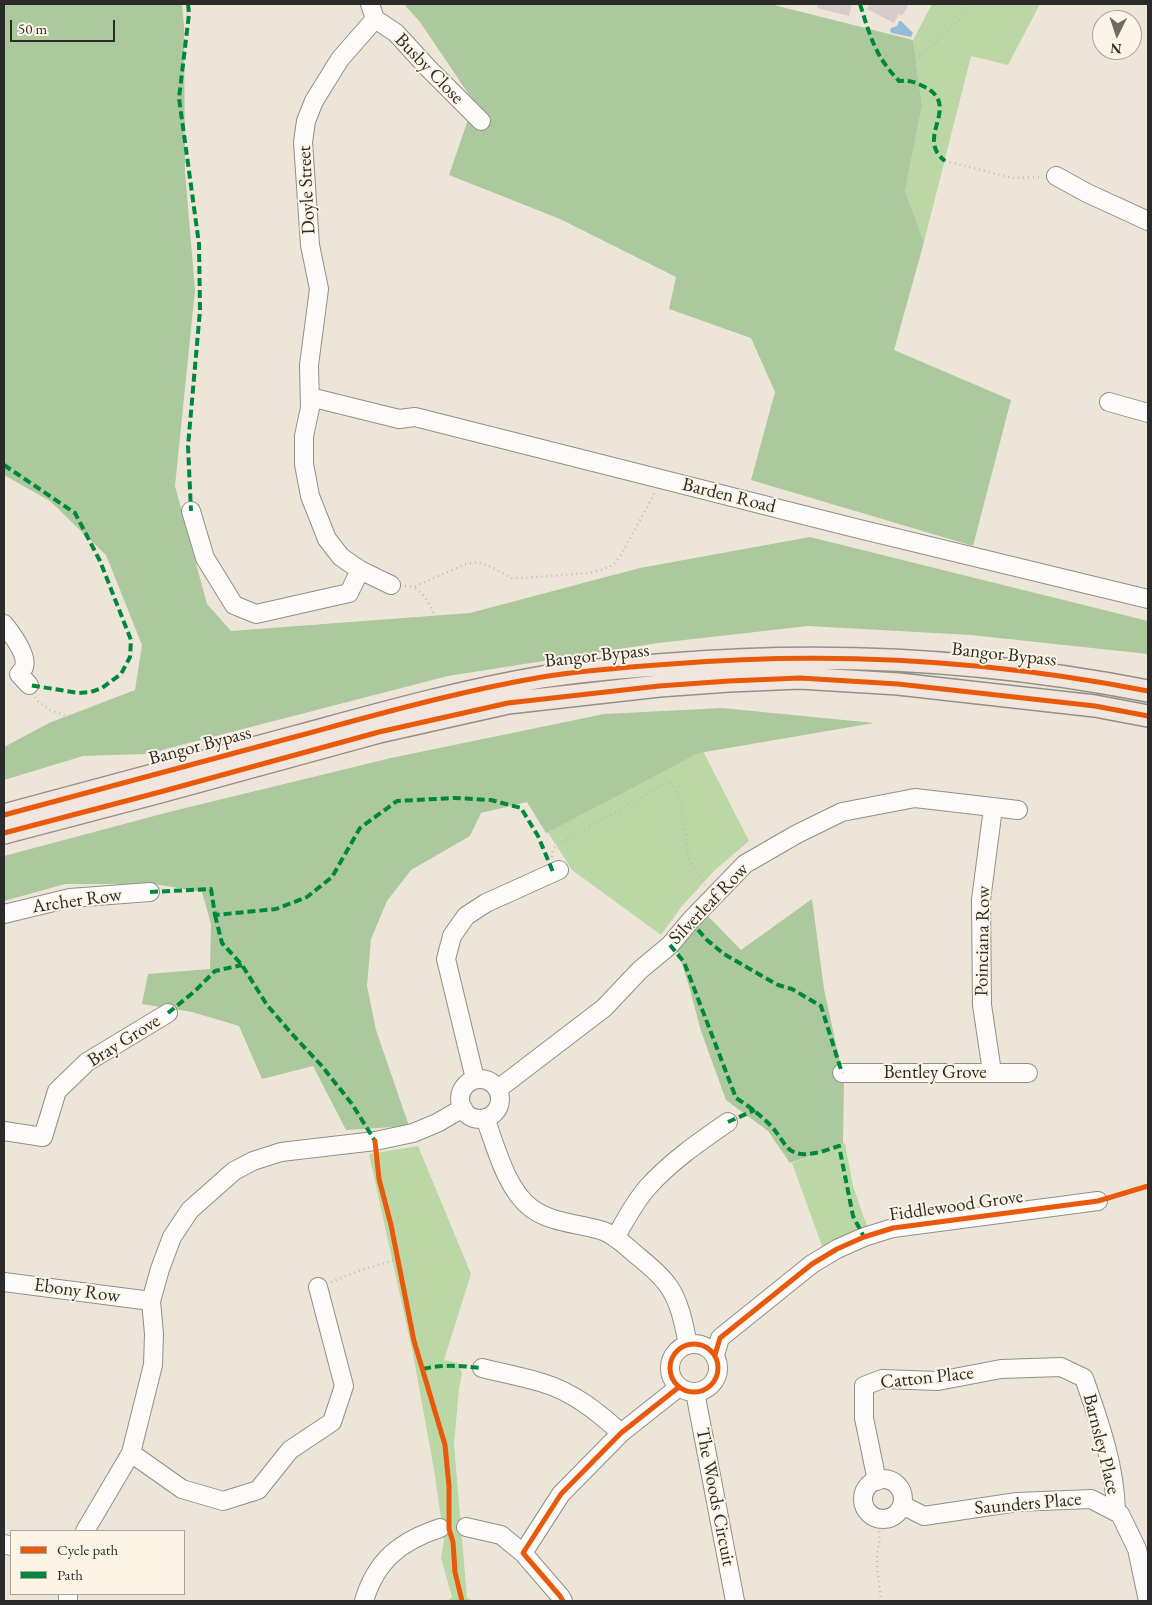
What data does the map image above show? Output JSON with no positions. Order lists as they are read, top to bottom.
{
  "streets": {
    "main road": ["Bangor Bypass"],
    "street": [
      "Busby Close",
      "Doyle Street",
      "Barden Road",
      "Archer Row",
      "Silverleaf Row",
      "Poinciana Row",
      "Bray Grove",
      "Bentley Grove",
      "Fiddlewood Grove",
      "Ebony Row",
      "Catton Place",
      "Barnsley Place",
      "The Woods Circuit",
      "Saunders Place"
    ]
  },
  "crossings": [
    ["Busby Close", "Doyle Street"],
    ["Doyle Street", "Barden Road"],
    ["Silverleaf Row", "Poinciana Row"],
    ["Poinciana Row", "Bentley Grove"],
    ["Fiddlewood Grove", "The Woods Circuit"],
    ["Catton Place", "Barnsley Place"],
    ["Catton Place", "Saunders Place"],
    ["Barnsley Place", "Saunders Place"]
  ],
  "legend": ["Cycle path", "Path"],
  "scale_bar": "50 m",
  "north": "bottom"
}
